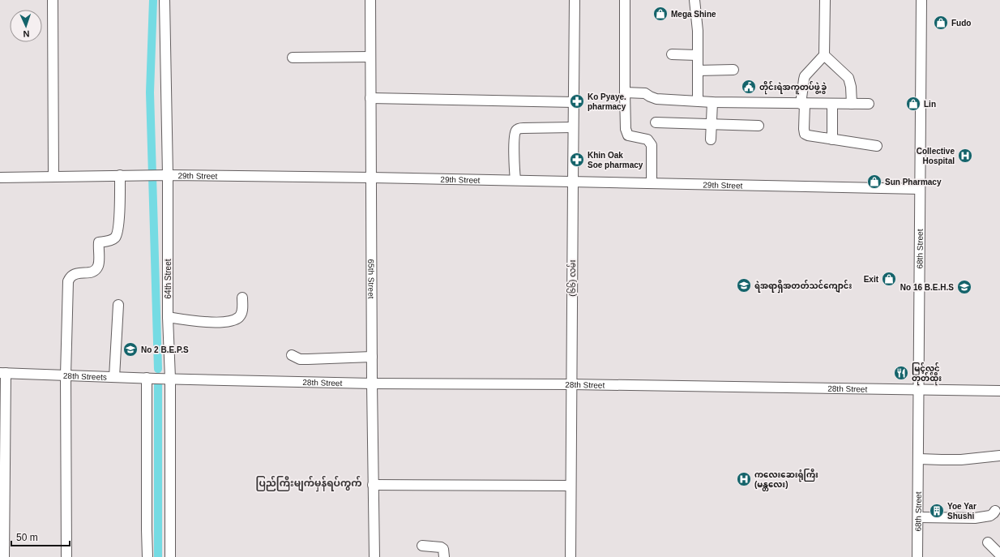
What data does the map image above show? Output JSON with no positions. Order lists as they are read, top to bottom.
{
  "streets": {
    "street": [
      "29th Street",
      "68th Street",
      "(၆၆) လမ်း",
      "64th Street",
      "65th Street",
      "28th Streets",
      "28th Street"
    ]
  },
  "crossings": [
    ["29th Street", "68th Street"],
    ["29th Street", "(၆၆) လမ်း"],
    ["29th Street", "64th Street"],
    ["29th Street", "65th Street"],
    ["68th Street", "28th Street"],
    ["(၆၆) လမ်း", "28th Street"],
    ["64th Street", "28th Streets"],
    ["64th Street", "28th Street"],
    ["65th Street", "28th Street"],
    ["28th Streets", "28th Street"]
  ],
  "districts": ["ပြည်ကြီးမျက်မှန်ရပ်ကွက်"],
  "places": {
    "shop": [
      "Mega Shine",
      "Fudo",
      "Lin",
      "Sun Pharmacy",
      "Exit"
    ],
    "public building": ["တိုင်းရဲအကူတပ်ဖွဲ့ခွဲ"],
    "pharmacy": ["Ko Pyaye. pharmacy", "Khin Oak Soe pharmacy"],
    "hospital": ["Collective Hospital", "ကလေးဆေးရုံကြီး (မန္တလေး)"],
    "school or university": ["ရဲအရာရှိအတတ်သင်ကျောင်း", "No 16 B.E.H.S", "No 2 B.E.P.S"],
    "restaurant": ["မြင့်လွင် တုတ်ထိုး"],
    "building": ["Yoe Yar Shushi"]
  },
  "scale_bar": "50 m",
  "north": "bottom"
}
